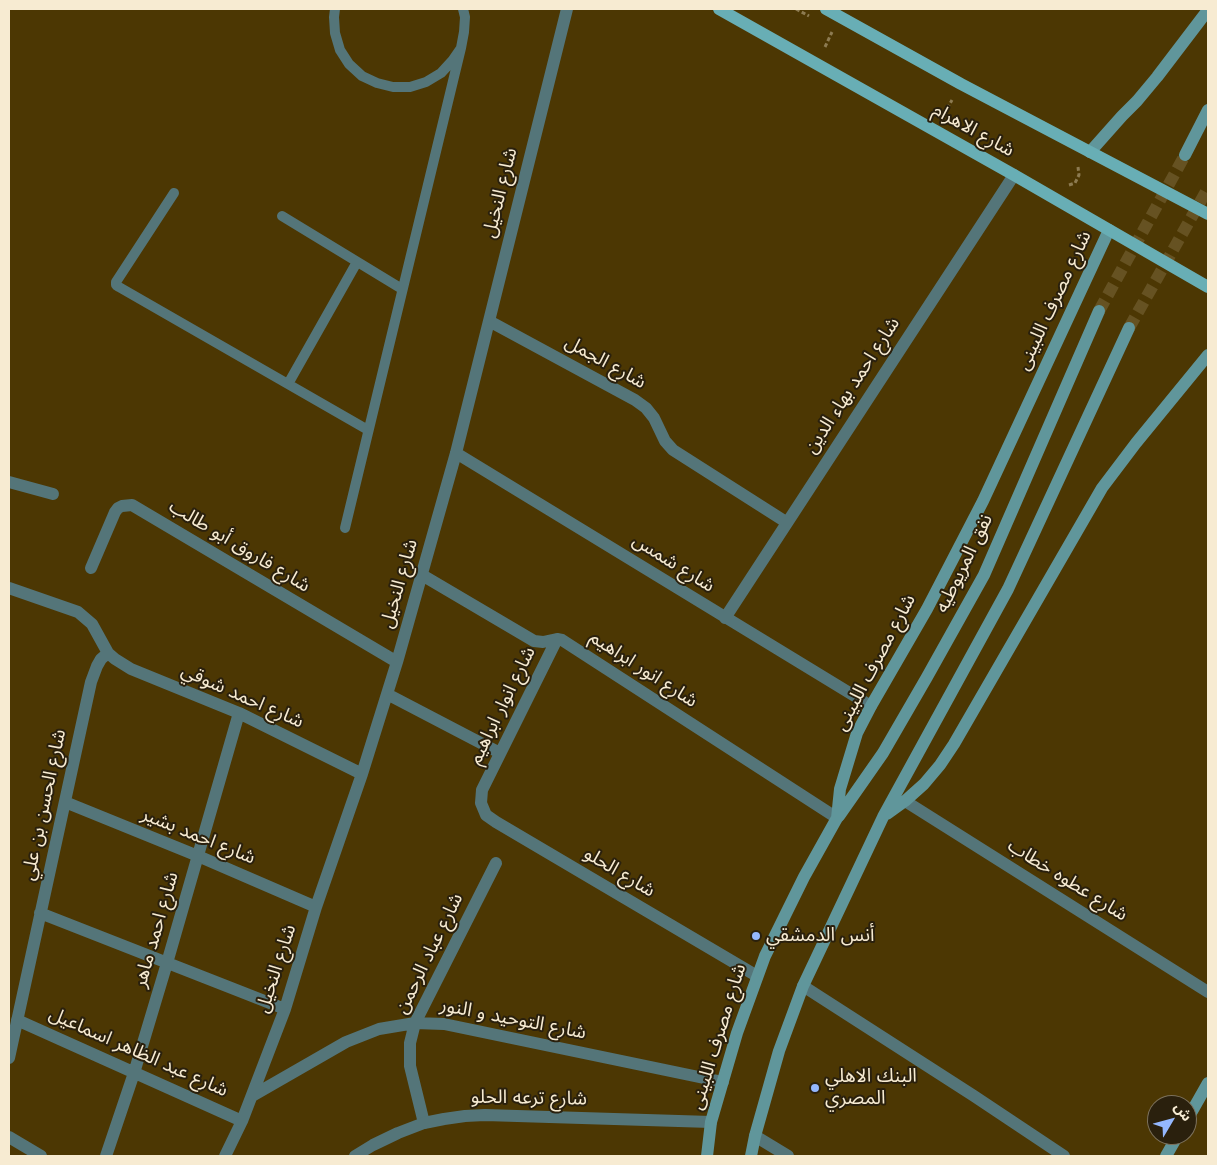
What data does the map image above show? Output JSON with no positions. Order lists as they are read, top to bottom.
{
  "streets": {
    "main road": ["شارع الاهرام", "شارع مصرف اللبينى", "نفق المريوطيه"],
    "street": [
      "شارع النخيل",
      "شارع الجمل",
      "شارع احمد بهاء الدين",
      "شارع فاروق أبو طالب",
      "شارع شمس",
      "شارع انور ابراهيم",
      "شارع احمد شوقي",
      "شارع انوار ابراهيم",
      "شارع الحسن بن علي",
      "شارع احمد بشير",
      "شارع الحلو",
      "شارع عطوه خطاب",
      "شارع احمد ماهر",
      "شارع عباد الرحمن",
      "شارع التوحيد و النور",
      "شارع عبد الظاهر اسماعيل",
      "شارع ترعه الحلو"
    ]
  },
  "crossings": [
    ["شارع الاهرام", "شارع مصرف اللبينى"],
    ["شارع الاهرام", "شارع احمد بهاء الدين"],
    ["شارع النخيل", "شارع الجمل"],
    ["شارع النخيل", "شارع فاروق أبو طالب"],
    ["شارع النخيل", "شارع شمس"],
    ["شارع النخيل", "شارع احمد شوقي"],
    ["شارع النخيل", "شارع احمد بشير"],
    ["شارع النخيل", "شارع التوحيد و النور"],
    ["شارع النخيل", "شارع عبد الظاهر اسماعيل"],
    ["شارع مصرف اللبينى", "شارع شمس"],
    ["شارع مصرف اللبينى", "نفق المريوطيه"],
    ["شارع مصرف اللبينى", "شارع انور ابراهيم"],
    ["شارع مصرف اللبينى", "شارع الحلو"],
    ["شارع مصرف اللبينى", "شارع التوحيد و النور"],
    ["شارع مصرف اللبينى", "شارع ترعه الحلو"],
    ["شارع الجمل", "شارع احمد بهاء الدين"],
    ["شارع احمد بهاء الدين", "شارع شمس"],
    ["نفق المريوطيه", "شارع انور ابراهيم"],
    ["شارع انور ابراهيم", "شارع انوار ابراهيم"],
    ["شارع احمد شوقي", "شارع الحسن بن علي"],
    ["شارع احمد شوقي", "شارع احمد ماهر"],
    ["شارع انوار ابراهيم", "شارع الحلو"],
    ["شارع الحسن بن علي", "شارع احمد بشير"],
    ["شارع الحسن بن علي", "شارع عبد الظاهر اسماعيل"],
    ["شارع احمد بشير", "شارع احمد ماهر"],
    ["شارع احمد ماهر", "شارع عبد الظاهر اسماعيل"],
    ["شارع عباد الرحمن", "شارع التوحيد و النور"],
    ["شارع عباد الرحمن", "شارع ترعه الحلو"]
  ],
  "places": ["أنس الدمشقي", "البنك الاهلي المصري"],
  "north": "top right"
}
